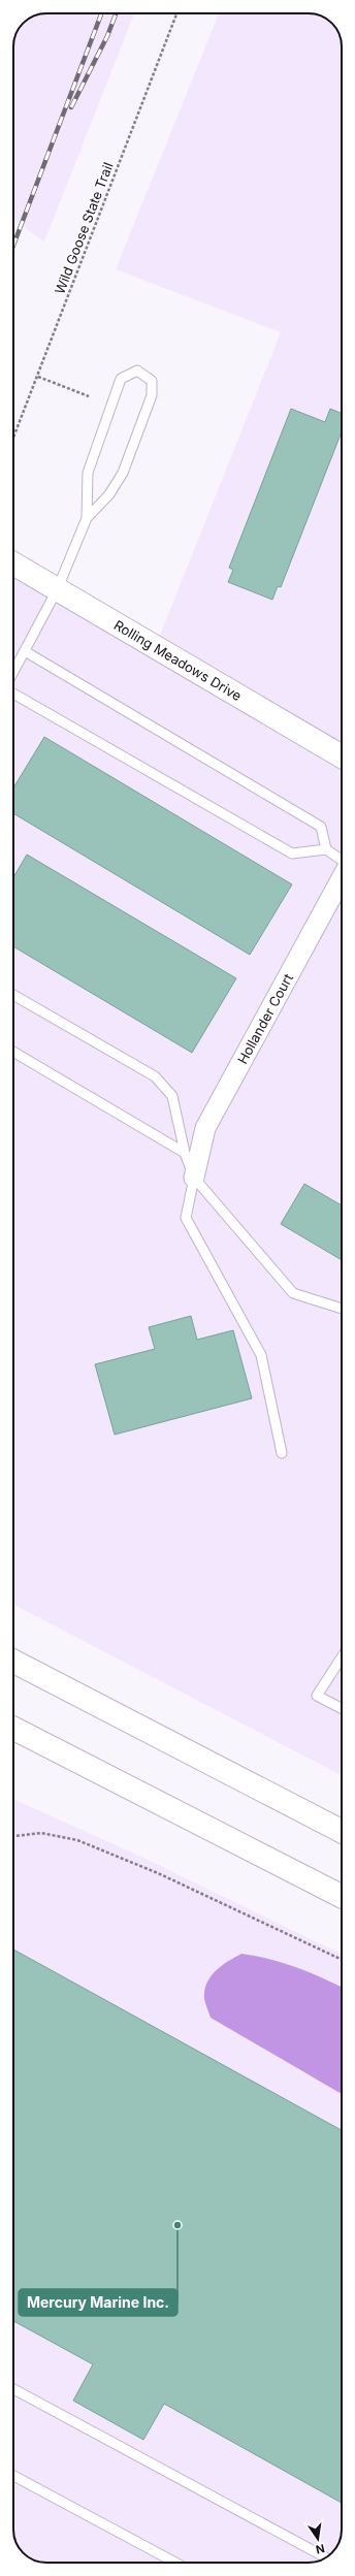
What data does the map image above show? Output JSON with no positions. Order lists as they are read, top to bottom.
{
  "streets": {
    "main road": ["Rolling Meadows Drive"],
    "street": ["Hollander Court"],
    "path": ["Wild Goose State Trail"]
  },
  "places": ["Mercury Marine Inc."],
  "north": "bottom"
}
